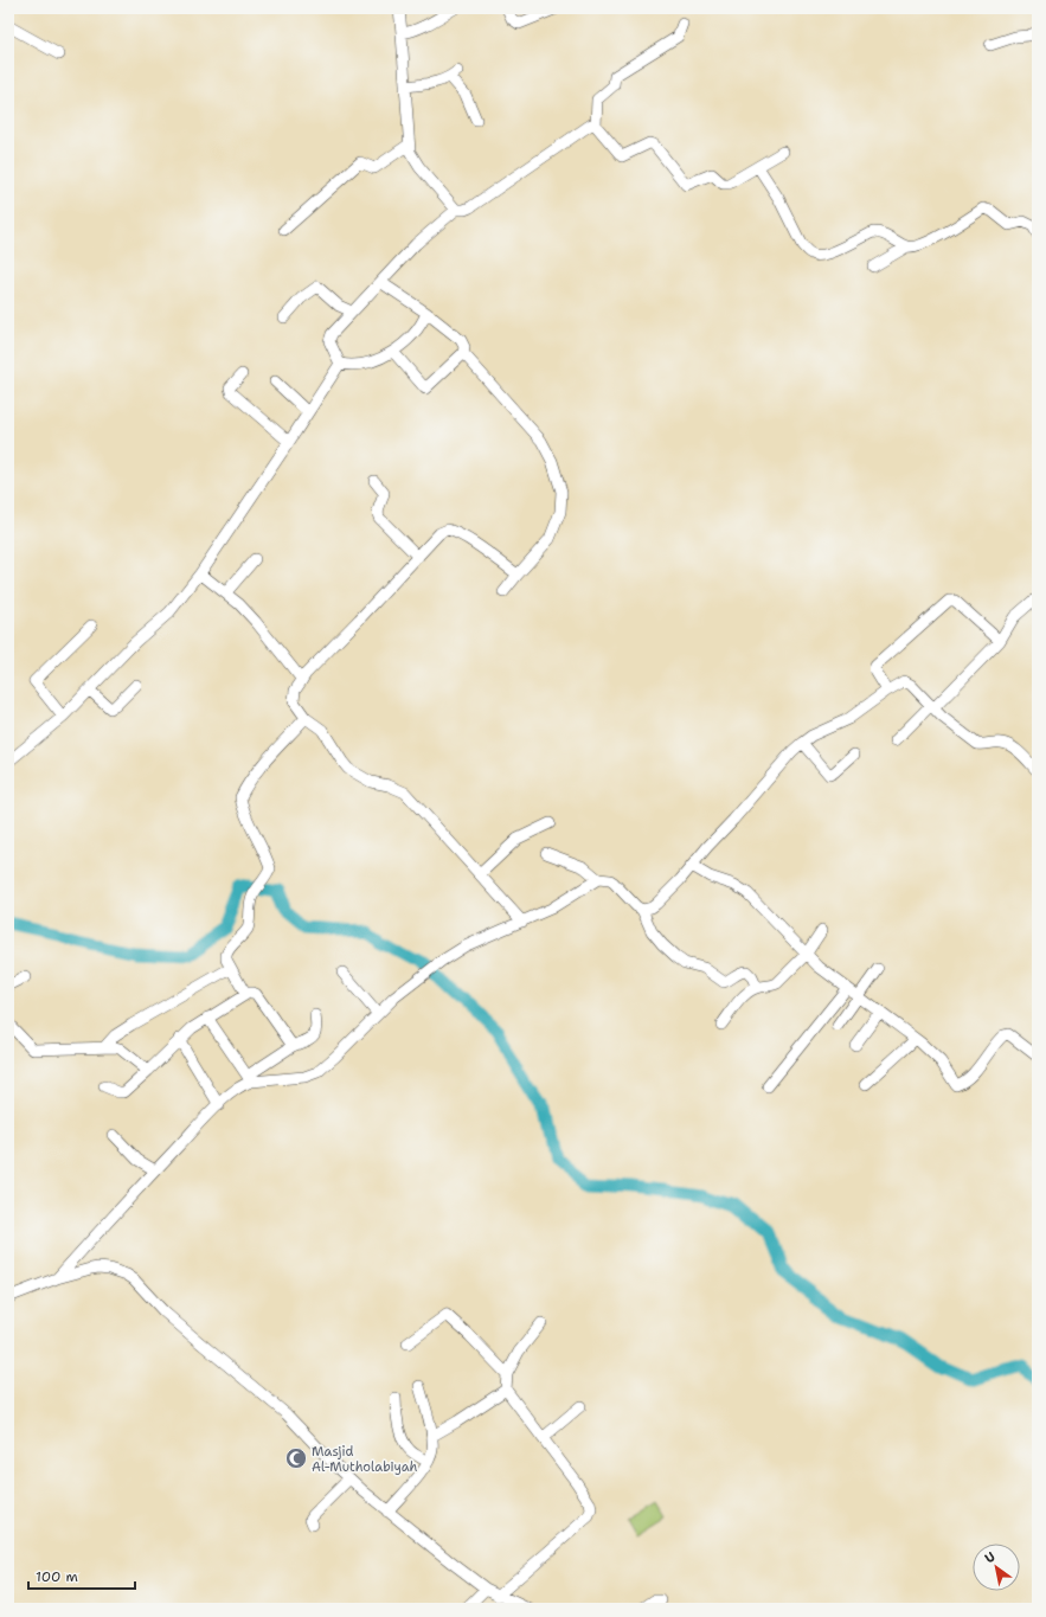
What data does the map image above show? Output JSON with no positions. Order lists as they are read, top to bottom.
{
  "places": {
    "mosque": ["Masjid Al-Mutholabiyah"]
  },
  "scale_bar": "100 m",
  "north": "top left"
}
